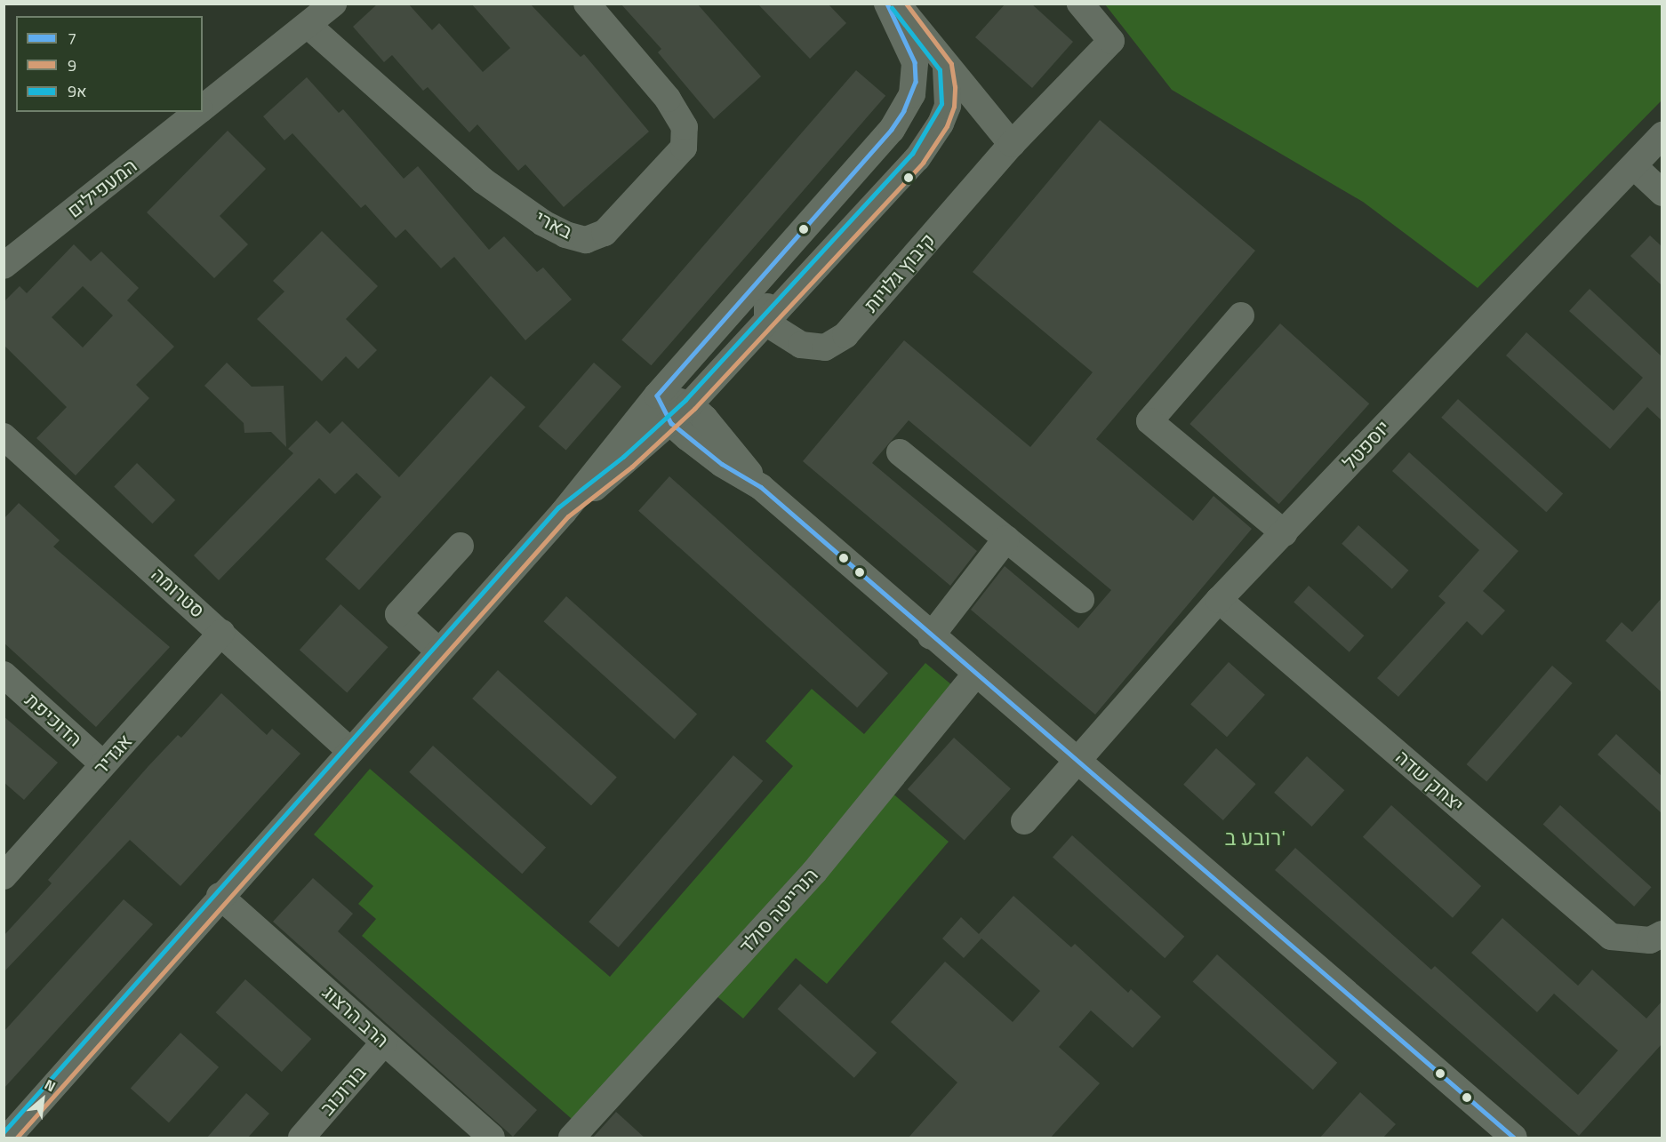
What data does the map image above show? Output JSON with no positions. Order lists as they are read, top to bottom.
{
  "streets": {
    "street": [
      "המעפילים",
      "בארי",
      "קיבוץ גלויות",
      "יוספטל",
      "סטרומה",
      "הדוכיפת",
      "אגדיר",
      "יצחק שדה",
      "הנרייטה סולד",
      "הרב הרצוג",
      "בורוכוב"
    ]
  },
  "crossings": [
    ["המעפילים", "בארי"],
    ["יוספטל", "יצחק שדה"],
    ["סטרומה", "אגדיר"],
    ["הדוכיפת", "אגדיר"],
    ["הרב הרצוג", "בורוכוב"]
  ],
  "districts": ["רובע ב'"],
  "lines": ["transit line 7", "transit line 9", "transit line 9א"],
  "legend": ["7", "9", "9א"],
  "north": "top right"
}
